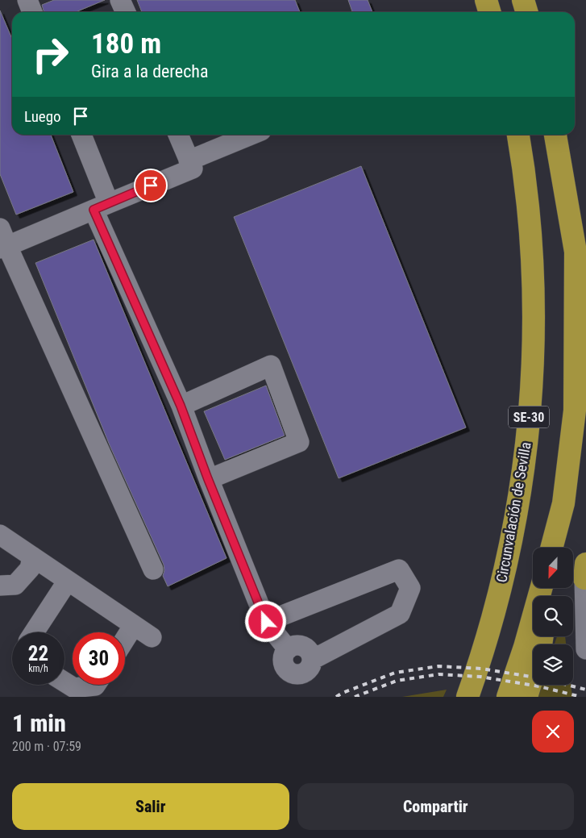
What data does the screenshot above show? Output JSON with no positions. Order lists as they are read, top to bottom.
{
  "streets": {
    "highway": ["SE-30", "Circunvalación de Sevilla"]
  },
  "north": "bottom",
  "page": {
    "turn": ["180 m", "Gira a la derecha"],
    "then": "Luego",
    "speed": "22 km/h",
    "limit": "30",
    "heading": ["1 min", "200 m · 07:59"],
    "buttons": ["Salir", "Compartir"]
  }
}
